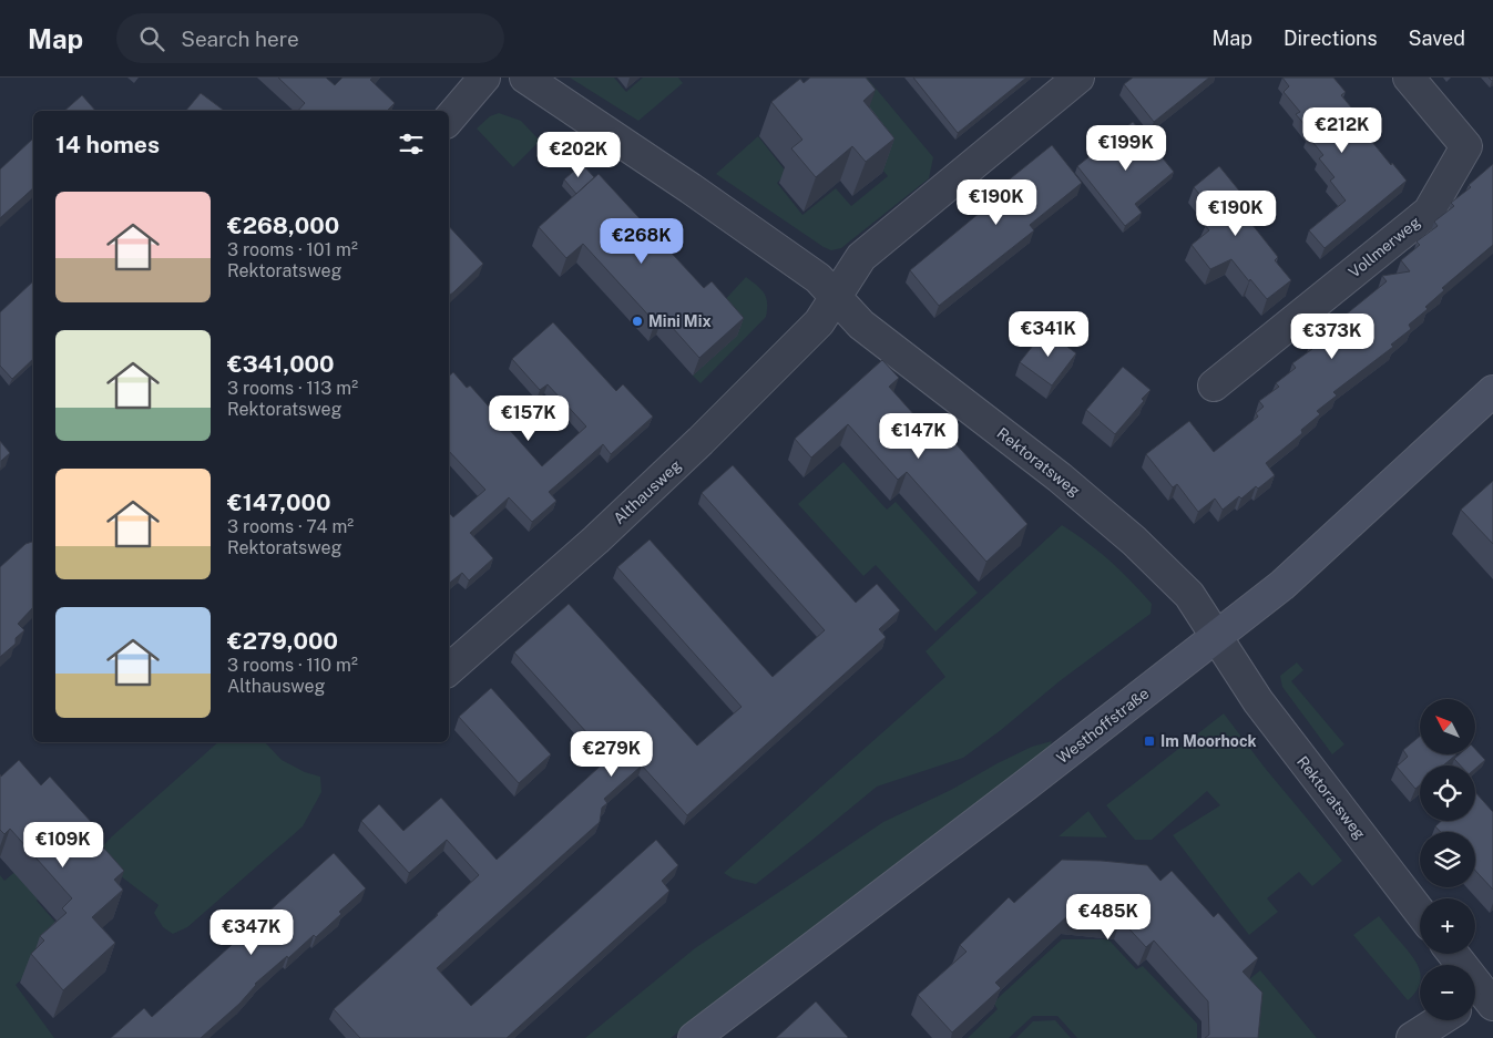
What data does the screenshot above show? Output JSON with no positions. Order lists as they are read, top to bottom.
{
  "streets": {
    "street": [
      "Vollmerweg",
      "Rektoratsweg",
      "Althausweg",
      "Westhoffstraße"
    ]
  },
  "crossings": [
    ["Rektoratsweg", "Althausweg"],
    ["Rektoratsweg", "Westhoffstraße"]
  ],
  "places": {
    "other": ["Mini Mix"],
    "transit": ["Im Moorhock"]
  },
  "north": "top left",
  "page": {
    "header": "Map",
    "search": "Search here",
    "nav": ["Map", "Directions", "Saved"],
    "price": [
      "€212K",
      "€199K",
      "€202K",
      "€190K",
      "€190K",
      "€268K",
      "€341K",
      "€373K",
      "€157K",
      "€147K",
      "€279K",
      "€109K",
      "€485K",
      "€347K"
    ],
    "heading": "14 homes",
    "list": [
      {
        "name": "€268,000",
        "note": "3 rooms · 101 m² · Rektoratsweg"
      },
      {
        "name": "€341,000",
        "note": "3 rooms · 113 m² · Rektoratsweg"
      },
      {
        "name": "€147,000",
        "note": "3 rooms · 74 m² · Rektoratsweg"
      },
      {
        "name": "€279,000",
        "note": "3 rooms · 110 m² · Althausweg"
      }
    ],
    "map_buttons": ["+", "−"]
  }
}
